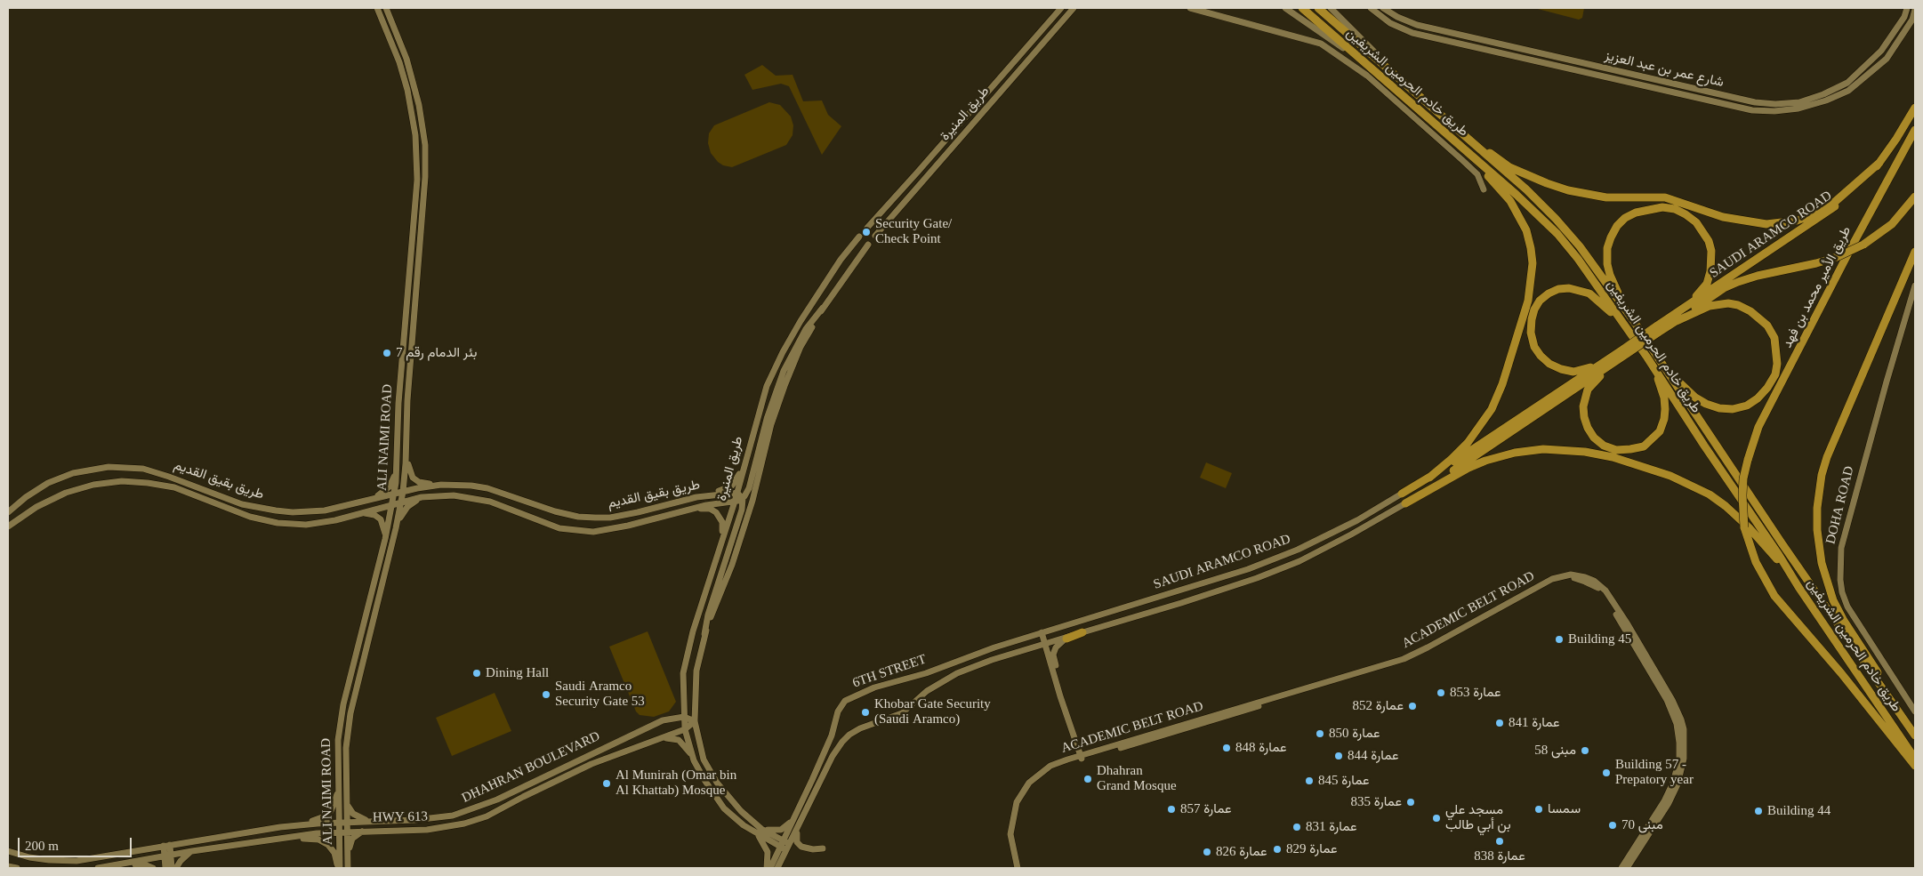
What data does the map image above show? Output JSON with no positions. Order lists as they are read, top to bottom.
{
  "streets": {
    "highway": ["طريق خادم الحرمين الشريفين", "SAUDI ARAMCO ROAD", "طريق الأمير محمد بن فهد"],
    "main road": [
      "شارع عمر بن عبد العزيز",
      "طريق المنيرة",
      "ALI NAIMI ROAD",
      "طريق بقيق القديم",
      "DOHA ROAD",
      "ACADEMIC BELT ROAD",
      "6TH STREET",
      "DHAHRAN BOULEVARD",
      "HWY 613"
    ]
  },
  "crossings": [
    ["طريق المنيرة", "طريق بقيق القديم"],
    ["طريق المنيرة", "DHAHRAN BOULEVARD"],
    ["طريق المنيرة", "HWY 613"],
    ["SAUDI ARAMCO ROAD", "طريق الأمير محمد بن فهد"],
    ["SAUDI ARAMCO ROAD", "6TH STREET"],
    ["ALI NAIMI ROAD", "طريق بقيق القديم"],
    ["ALI NAIMI ROAD", "DHAHRAN BOULEVARD"],
    ["ALI NAIMI ROAD", "HWY 613"]
  ],
  "places": [
    "Security Gate/ Check Point",
    "بئر الدمام رقم 7",
    "Building 45",
    "Dining Hall",
    "عمارة 853",
    "Saudi Aramco Security Gate 53",
    "عمارة 852",
    "Khobar Gate Security (Saudi Aramco)",
    "عمارة 841",
    "عمارة 850",
    "عمارة 848",
    "مبنى 58",
    "عمارة 844",
    "Building 57 - Prepatory year",
    "Dhahran Grand Mosque",
    "عمارة 845",
    "Al Munirah (Omar bin Al Khattab) Mosque",
    "عمارة 835",
    "عمارة 857",
    "سمسا",
    "Building 44",
    "مسجد علي بن أبي طالب",
    "مبنى 70",
    "عمارة 831",
    "عمارة 838",
    "عمارة 829",
    "عمارة 826"
  ],
  "scale_bar": "200 m"
}
